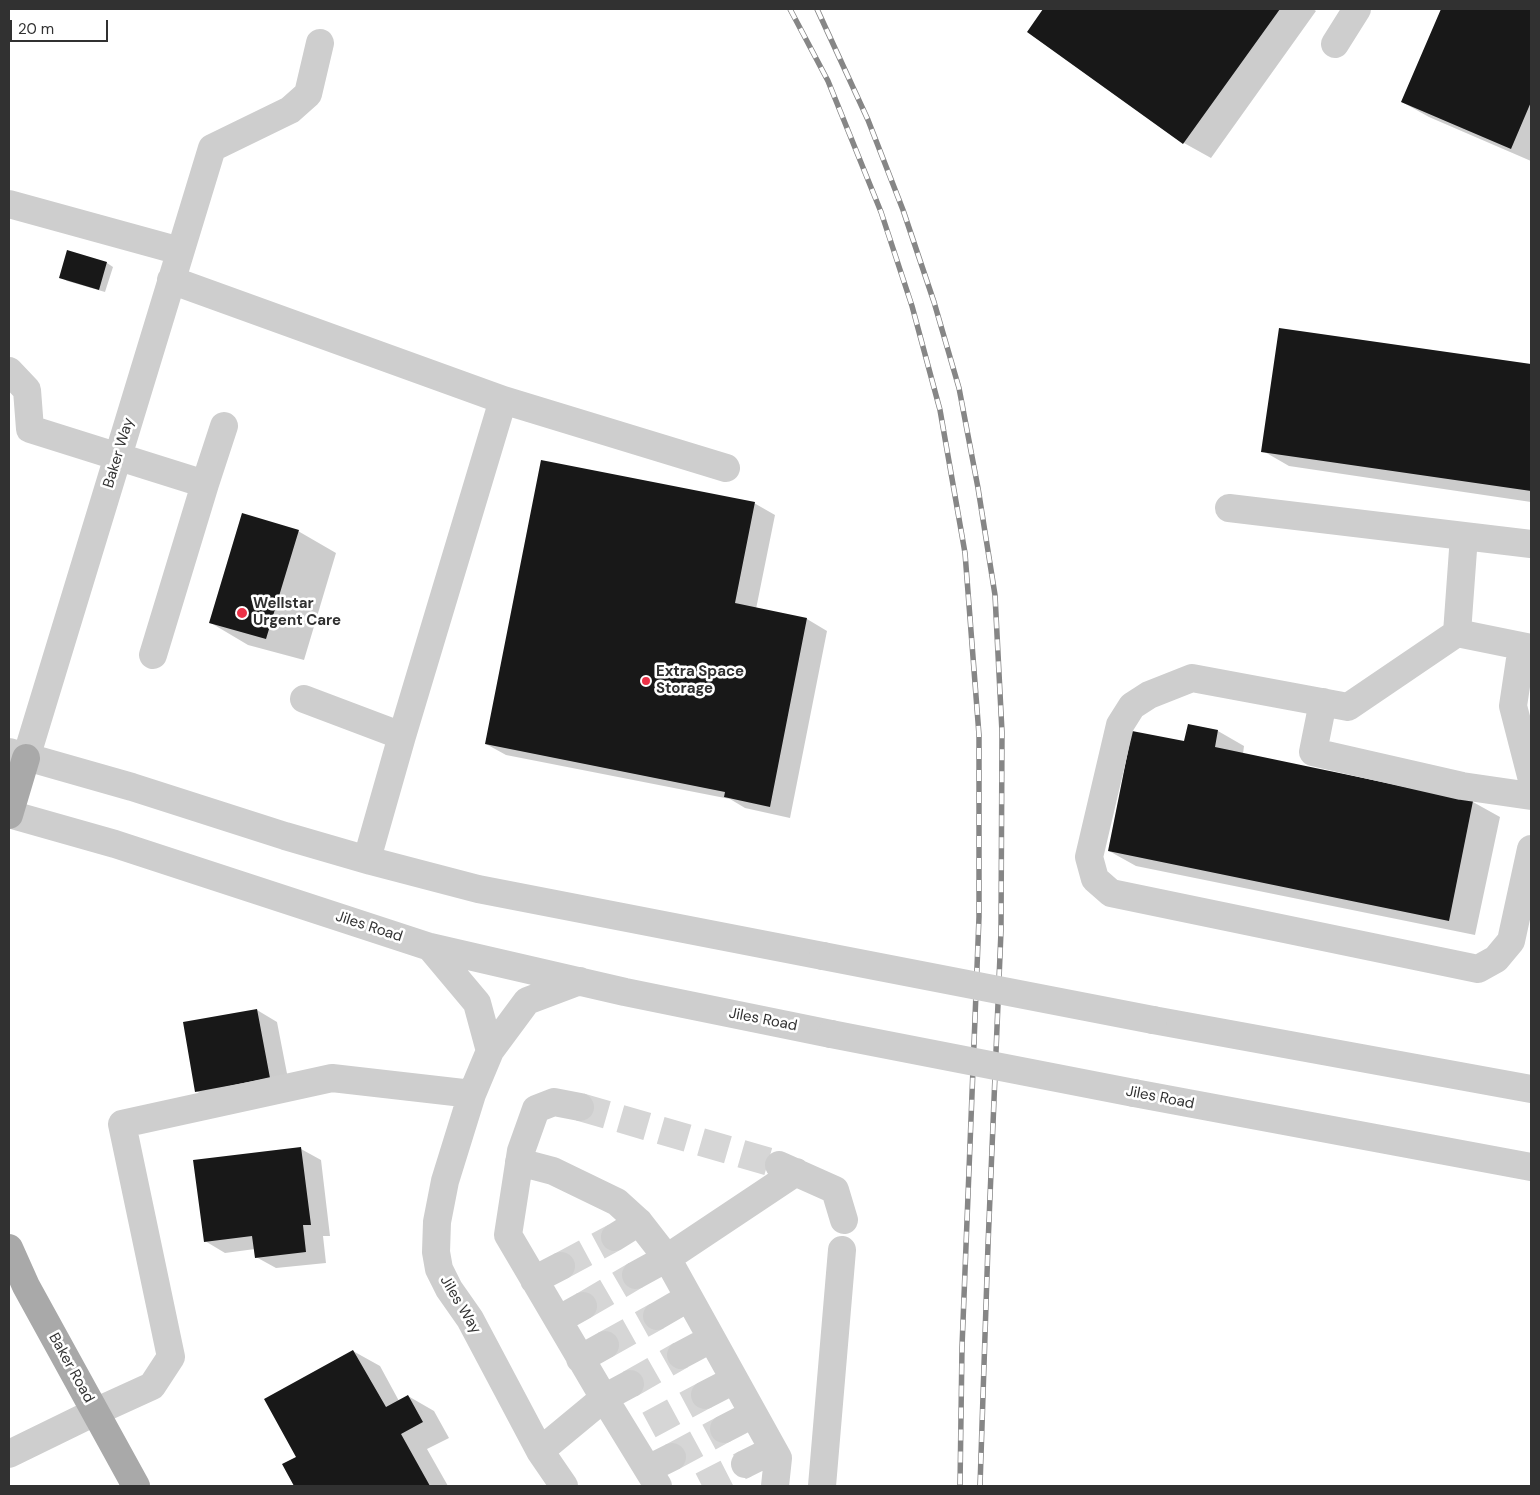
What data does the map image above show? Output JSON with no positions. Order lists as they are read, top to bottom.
{
  "streets": {
    "main road": ["Baker Road"],
    "street": ["Baker Way", "Jiles Road", "Jiles Way"]
  },
  "crossings": [
    ["Jiles Road", "Jiles Way"]
  ],
  "places": ["Wellstar Urgent Care", "Extra Space Storage"],
  "scale_bar": "20 m"
}
